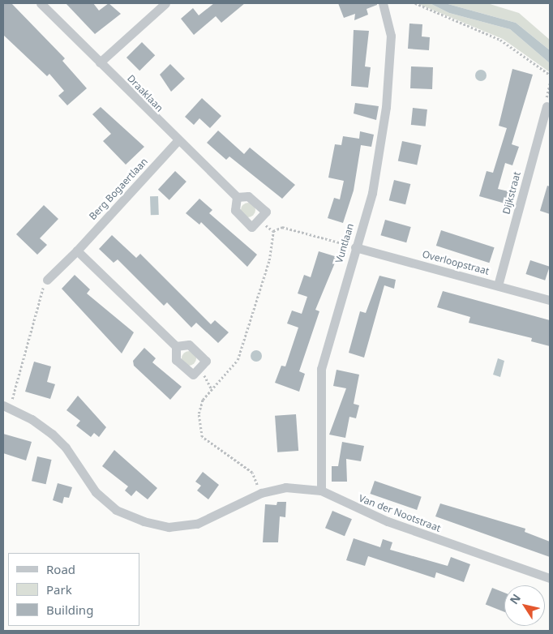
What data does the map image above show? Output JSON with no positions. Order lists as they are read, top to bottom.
{
  "streets": {
    "street": [
      "Draaklaan",
      "Berg Bogaertlaan",
      "Dijkstraat",
      "Vuntlaan",
      "Overloopstraat",
      "Van der Nootstraat"
    ]
  },
  "crossings": [
    ["Draaklaan", "Berg Bogaertlaan"],
    ["Dijkstraat", "Overloopstraat"],
    ["Vuntlaan", "Overloopstraat"],
    ["Vuntlaan", "Van der Nootstraat"]
  ],
  "legend": ["Road", "Park", "Building"],
  "north": "top left"
}
